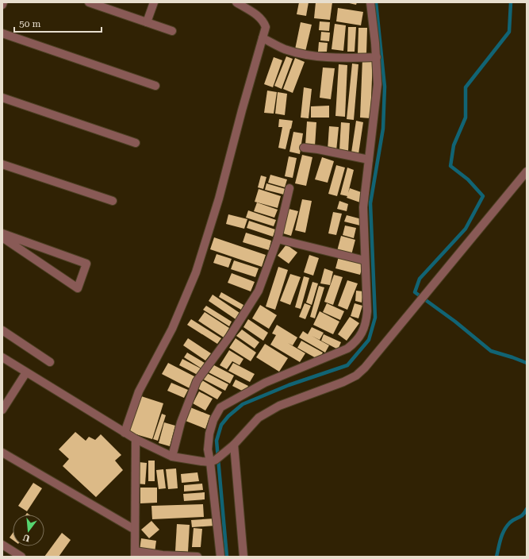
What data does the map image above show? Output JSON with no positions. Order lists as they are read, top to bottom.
{
  "scale_bar": "50 m",
  "north": "bottom"
}
